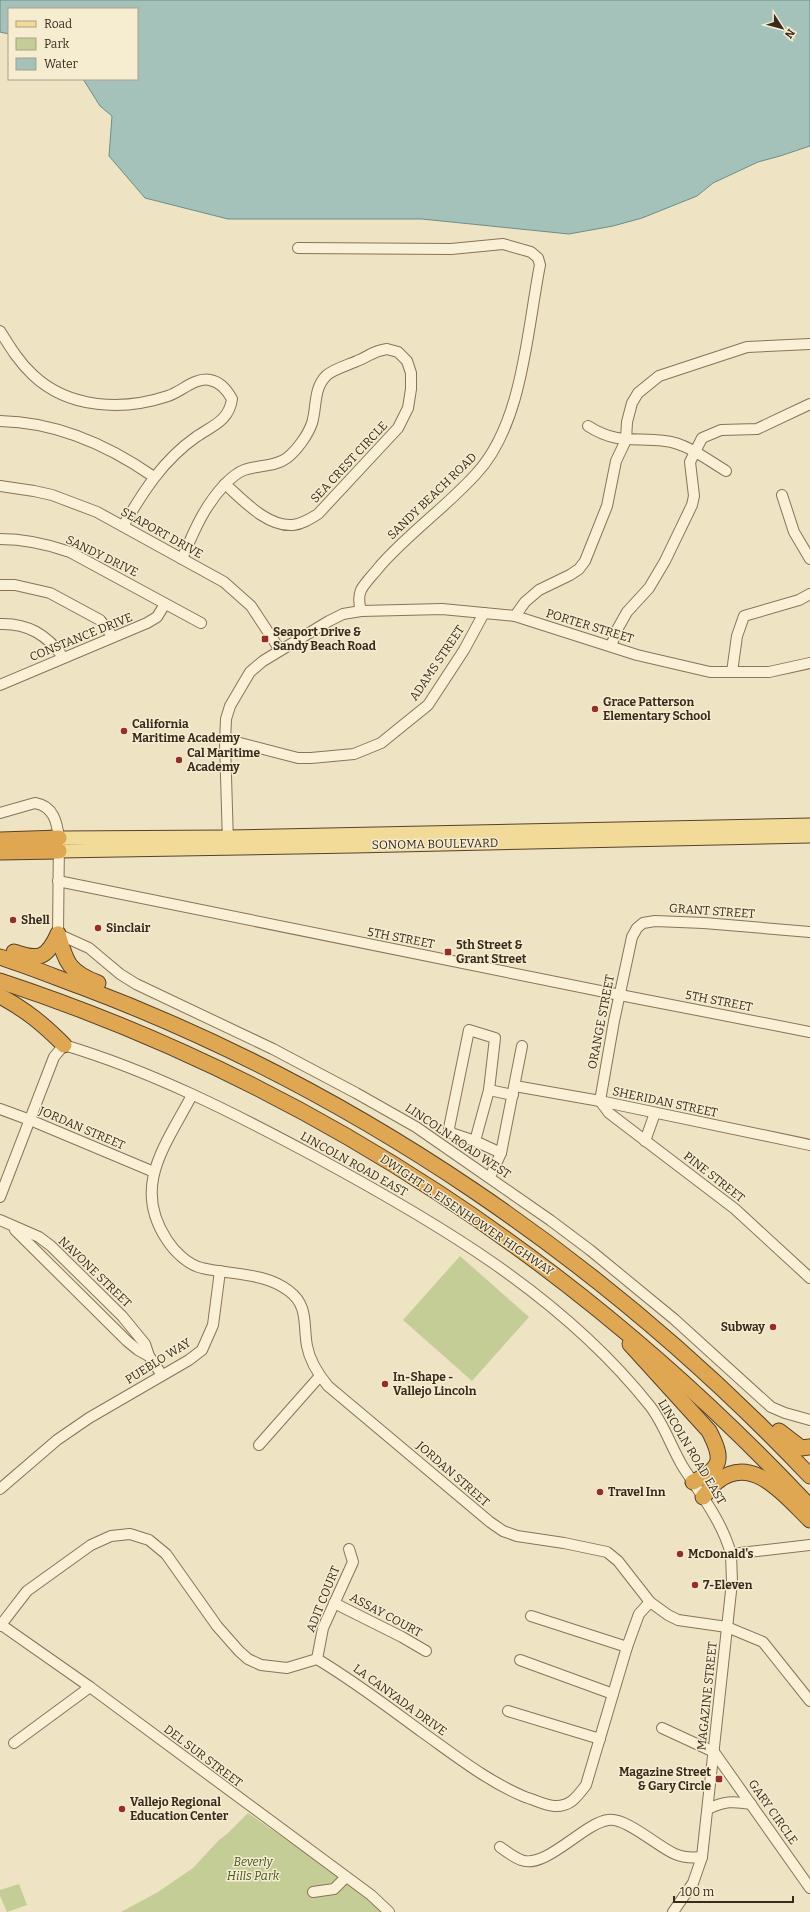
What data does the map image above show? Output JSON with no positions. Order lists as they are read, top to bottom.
{
  "streets": {
    "highway": ["DWIGHT D. EISENHOWER HIGHWAY"],
    "main road": ["SONOMA BOULEVARD"],
    "street": [
      "SEA CREST CIRCLE",
      "SANDY BEACH ROAD",
      "SEAPORT DRIVE",
      "SANDY DRIVE",
      "PORTER STREET",
      "CONSTANCE DRIVE",
      "ADAMS STREET",
      "GRANT STREET",
      "5TH STREET",
      "ORANGE STREET",
      "SHERIDAN STREET",
      "JORDAN STREET",
      "LINCOLN ROAD WEST",
      "LINCOLN ROAD EAST",
      "PINE STREET",
      "NAVONE STREET",
      "PUEBLO WAY",
      "ADIT COURT",
      "ASSAY COURT",
      "MAGAZINE STREET",
      "LA CANYADA DRIVE",
      "DEL SUR STREET",
      "GARY CIRCLE"
    ]
  },
  "crossings": [
    ["SEA CREST CIRCLE", "SEAPORT DRIVE"],
    ["SANDY BEACH ROAD", "PORTER STREET"],
    ["SANDY DRIVE", "CONSTANCE DRIVE"],
    ["PORTER STREET", "ADAMS STREET"],
    ["GRANT STREET", "ORANGE STREET"],
    ["5TH STREET", "ORANGE STREET"],
    ["ORANGE STREET", "SHERIDAN STREET"],
    ["ORANGE STREET", "PINE STREET"],
    ["SHERIDAN STREET", "PINE STREET"],
    ["JORDAN STREET", "PUEBLO WAY"],
    ["JORDAN STREET", "MAGAZINE STREET"],
    ["JORDAN STREET", "LA CANYADA DRIVE"],
    ["LINCOLN ROAD EAST", "MAGAZINE STREET"],
    ["NAVONE STREET", "PUEBLO WAY"],
    ["ADIT COURT", "ASSAY COURT"],
    ["ADIT COURT", "LA CANYADA DRIVE"],
    ["MAGAZINE STREET", "GARY CIRCLE"]
  ],
  "parks": ["Beverly Hills Park"],
  "places": {
    "transit": ["Seaport Drive & Sandy Beach Road", "5th Street & Grant Street", "Magazine Street & Gary Circle"],
    "other": [
      "Grace Patterson Elementary School",
      "California Maritime Academy",
      "Cal Maritime Academy",
      "Shell",
      "Sinclair",
      "Subway",
      "In-Shape - Vallejo Lincoln",
      "Travel Inn",
      "McDonald's",
      "7-Eleven",
      "Vallejo Regional Education Center"
    ]
  },
  "legend": ["Road", "Park", "Water"],
  "scale_bar": "100 m",
  "north": "bottom right"
}
